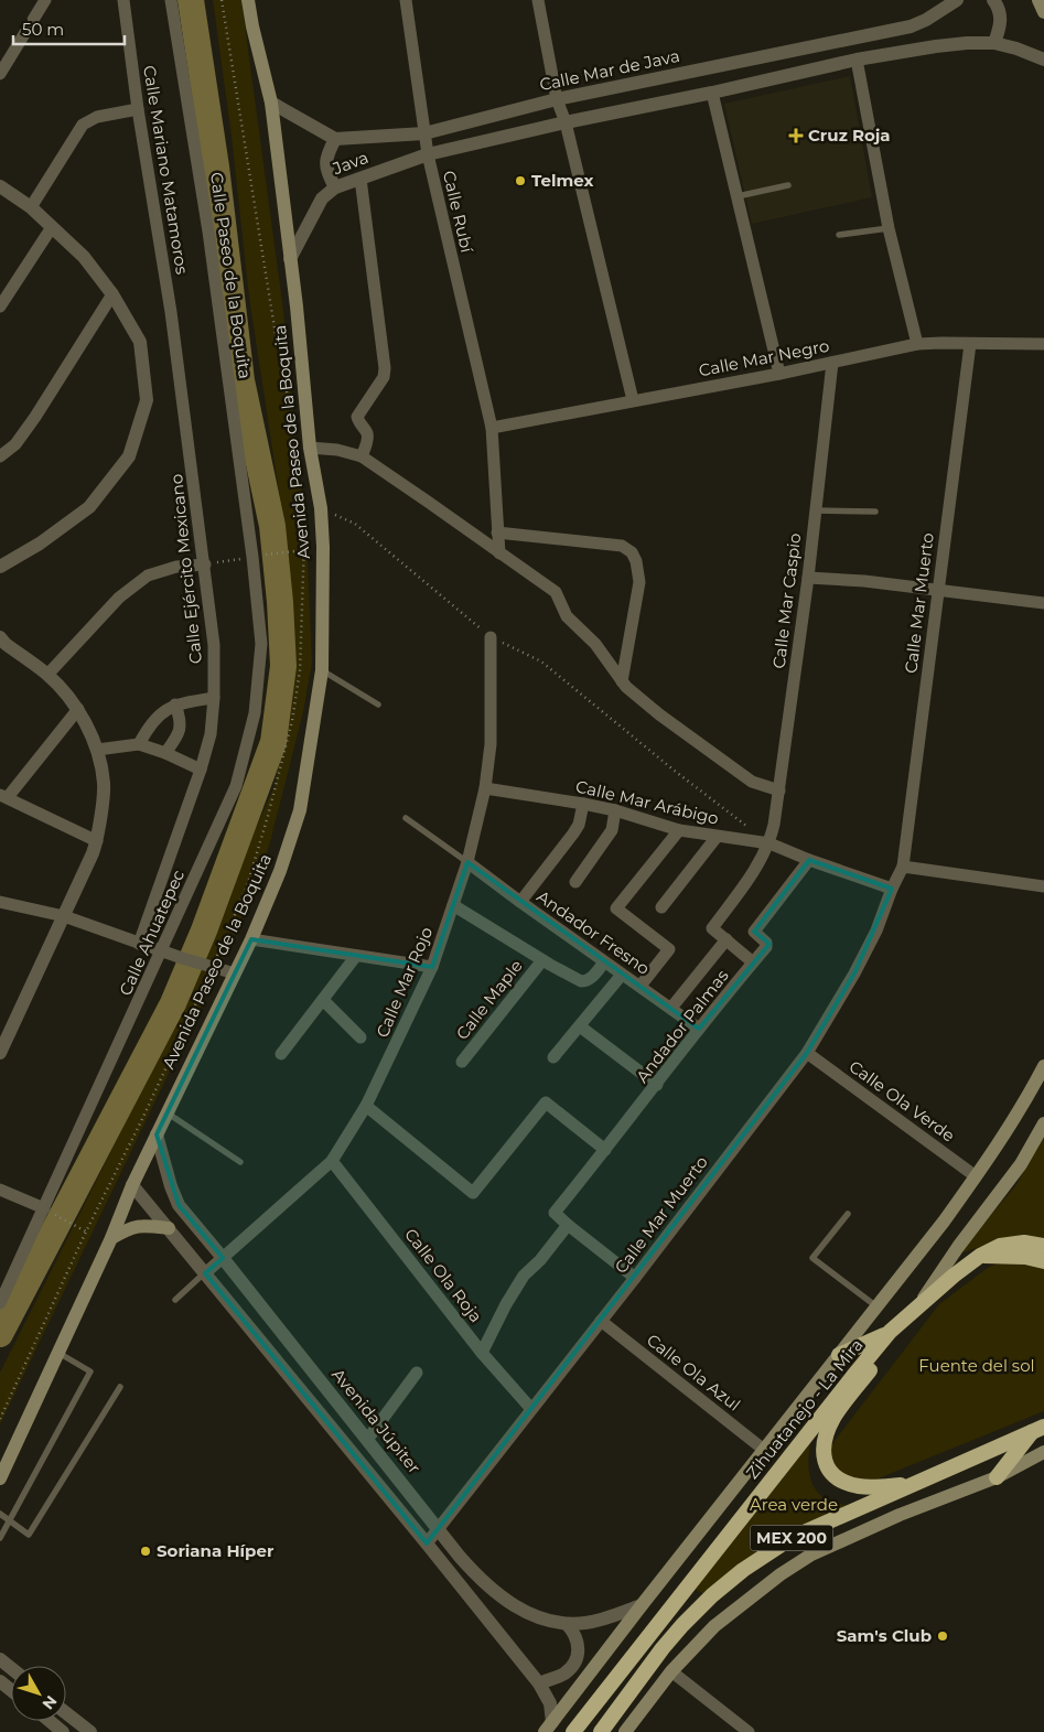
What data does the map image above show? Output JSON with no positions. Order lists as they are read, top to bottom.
{
  "streets": {
    "highway": ["Zihuatanejo - La Mira", "MEX 200"],
    "main road": ["Avenida Paseo de la Boquita"],
    "street": [
      "Calle Mar de Java",
      "Java",
      "Calle Mariano Matamoros",
      "Calle Rubí",
      "Calle Paseo de la Boquita",
      "Calle Mar Negro",
      "Calle Ejército Mexicano",
      "Calle Mar Caspio",
      "Calle Mar Muerto",
      "Calle Mar Arábigo",
      "Calle Ahuatepec",
      "Andador Fresno",
      "Calle Mar Rojo",
      "Calle Maple",
      "Andador Palmas",
      "Calle Ola Verde",
      "Calle Ola Roja",
      "Calle Ola Azul",
      "Avenida Júpiter"
    ]
  },
  "crossings": [
    ["Calle Mar de Java", "Calle Rubí"],
    ["Java", "Calle Rubí"],
    ["Java", "Avenida Paseo de la Boquita"],
    ["Calle Mariano Matamoros", "Calle Ejército Mexicano"],
    ["Calle Rubí", "Calle Mar Negro"],
    ["Calle Paseo de la Boquita", "Calle Ahuatepec"],
    ["Calle Mar Negro", "Calle Mar Caspio"],
    ["Calle Mar Negro", "Calle Mar Muerto"],
    ["Avenida Paseo de la Boquita", "Avenida Júpiter"],
    ["Calle Mar Caspio", "Calle Mar Arábigo"],
    ["Calle Mar Muerto", "Calle Mar Arábigo"],
    ["Calle Mar Muerto", "Calle Ola Verde"],
    ["Calle Mar Muerto", "Calle Ola Roja"],
    ["Calle Mar Muerto", "Calle Ola Azul"],
    ["Calle Mar Muerto", "Avenida Júpiter"],
    ["Calle Mar Arábigo", "Calle Mar Rojo"],
    ["Calle Mar Arábigo", "Andador Palmas"],
    ["Andador Fresno", "Calle Mar Rojo"],
    ["Andador Fresno", "Andador Palmas"],
    ["Calle Mar Rojo", "Calle Ola Roja"],
    ["Calle Mar Rojo", "Avenida Júpiter"]
  ],
  "parks": ["Fuente del sol", "Area verde"],
  "places": {
    "health": ["Cruz Roja"],
    "other": ["Telmex", "Soriana Híper", "Sam's Club"]
  },
  "scale_bar": "50 m",
  "north": "bottom right"
}
